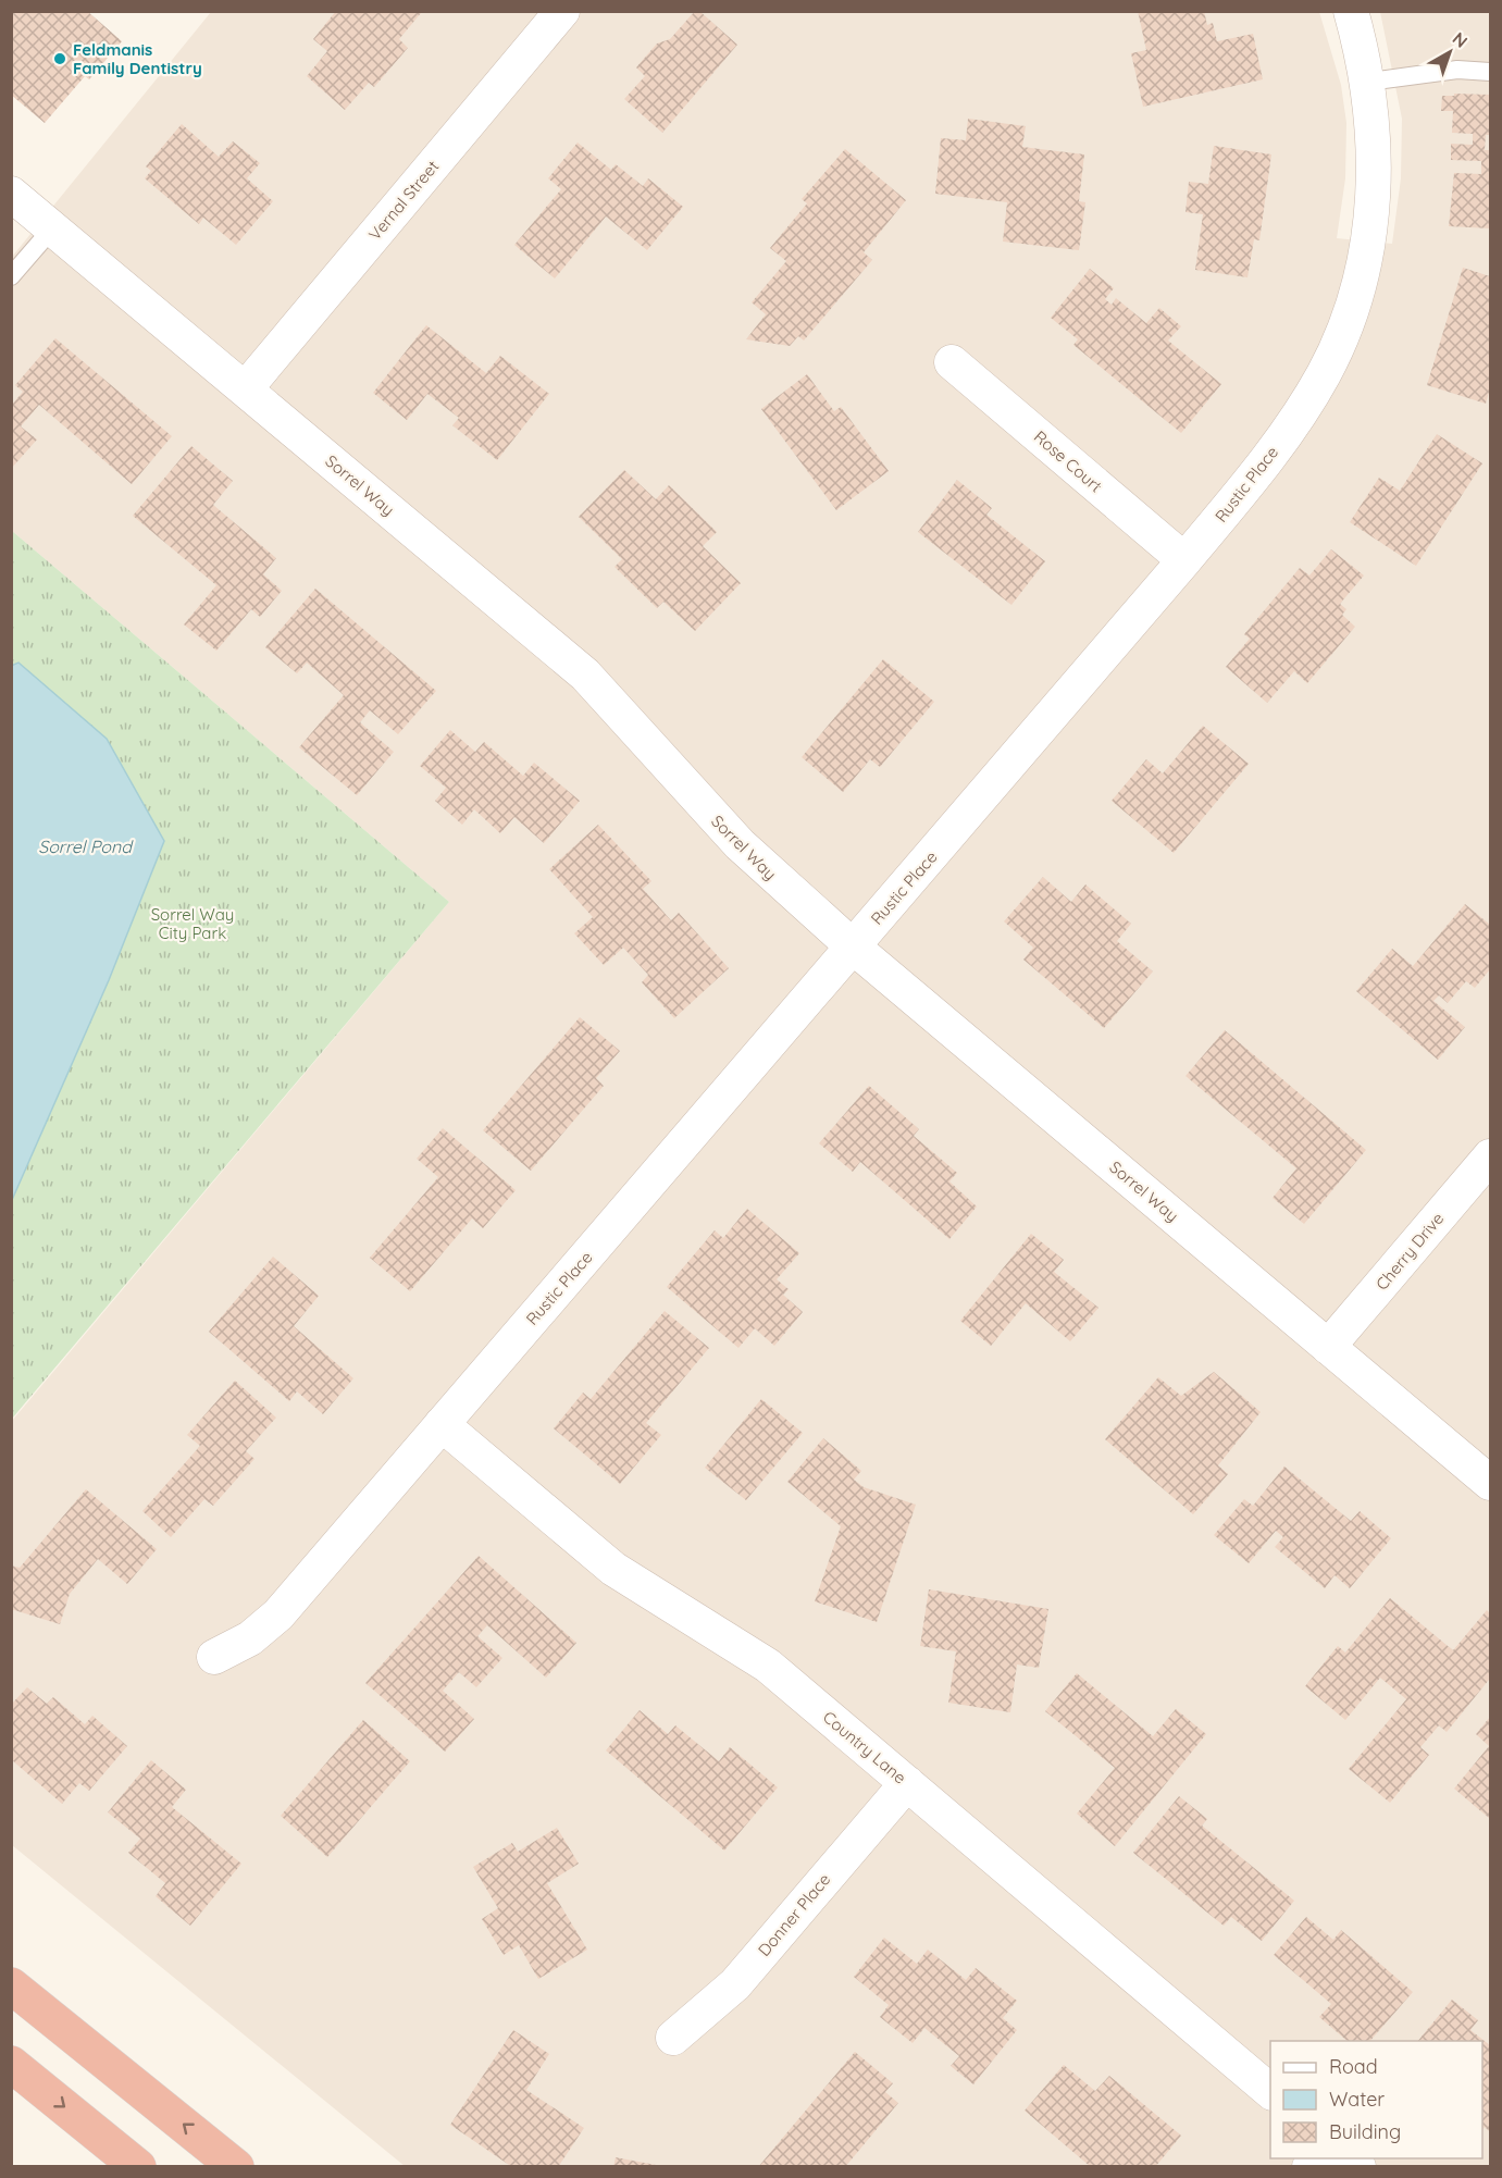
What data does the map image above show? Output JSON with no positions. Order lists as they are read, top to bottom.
{
  "streets": {
    "street": [
      "Vernal Street",
      "Rose Court",
      "Rustic Place",
      "Sorrel Way",
      "Cherry Drive",
      "Country Lane",
      "Donner Place"
    ]
  },
  "crossings": [
    ["Vernal Street", "Sorrel Way"],
    ["Rose Court", "Rustic Place"],
    ["Rustic Place", "Sorrel Way"],
    ["Rustic Place", "Country Lane"],
    ["Sorrel Way", "Cherry Drive"],
    ["Country Lane", "Donner Place"]
  ],
  "water": ["Sorrel Pond"],
  "parks": ["Sorrel Way City Park"],
  "places": ["Feldmanis Family Dentistry"],
  "legend": ["Road", "Water", "Building"],
  "north": "top right"
}
